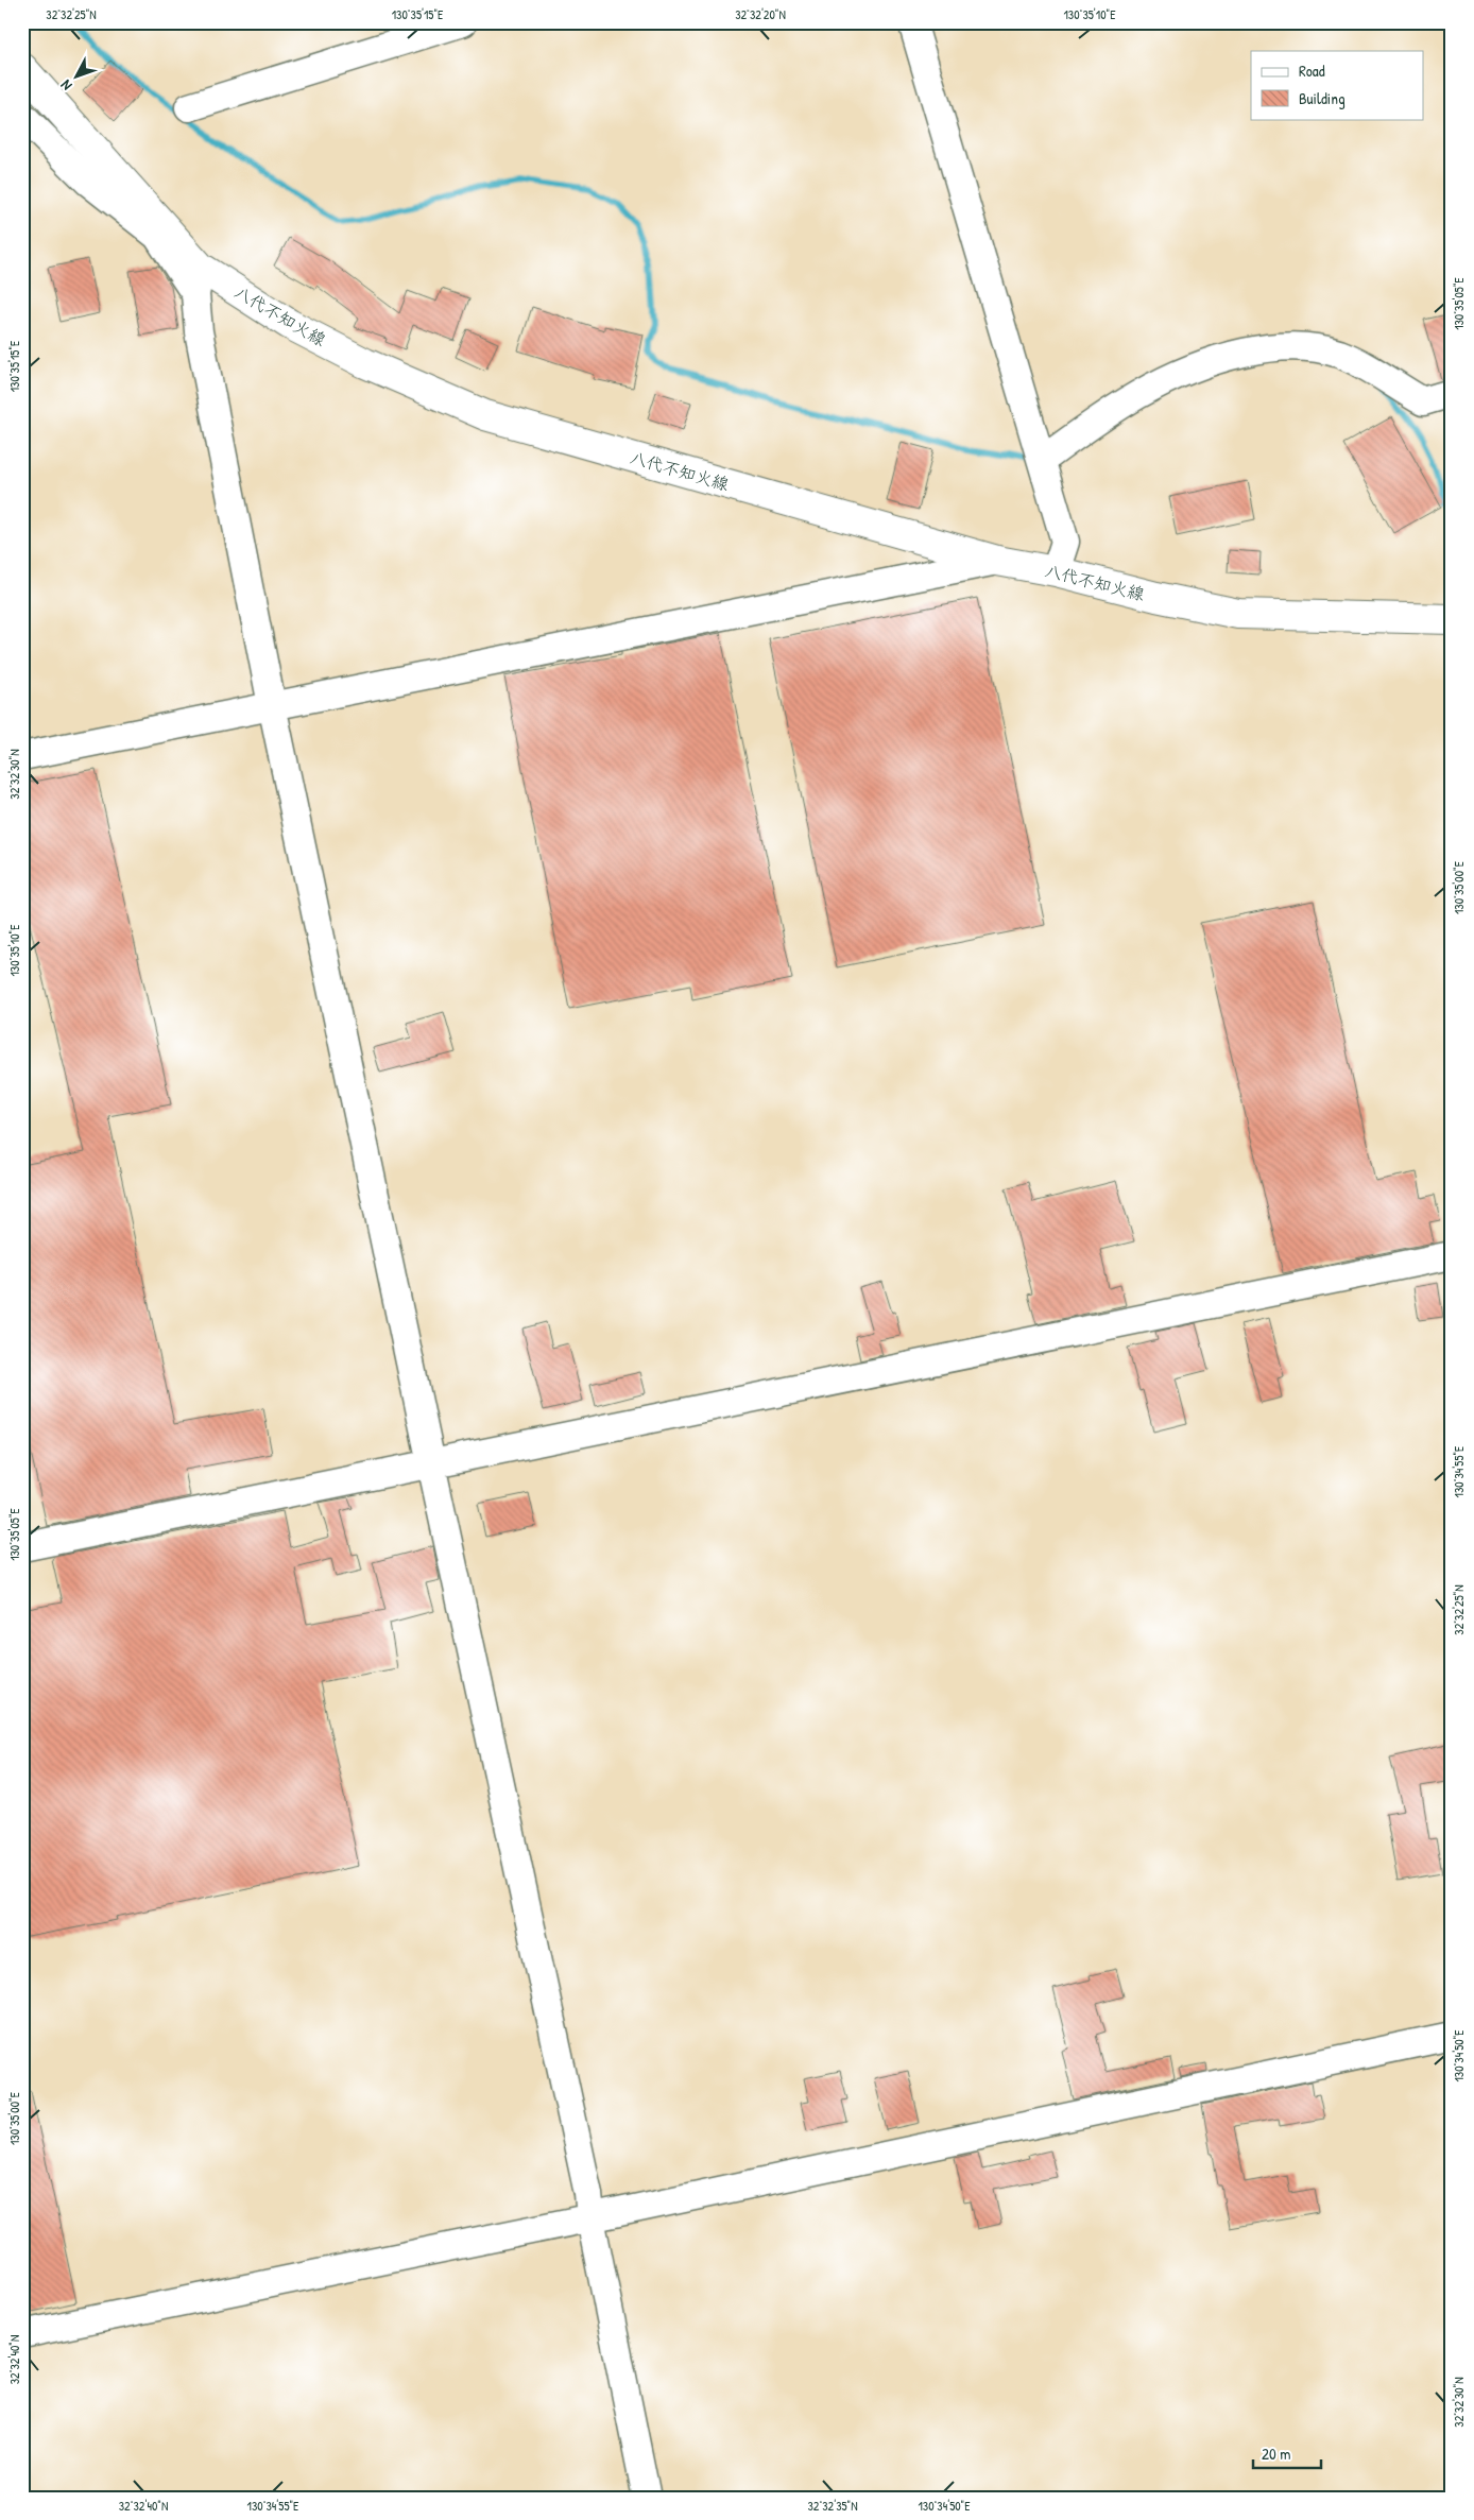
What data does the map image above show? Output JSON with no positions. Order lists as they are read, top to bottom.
{
  "streets": {
    "main road": ["八代不知火線"]
  },
  "legend": ["Road", "Building"],
  "scale_bar": "20 m",
  "north": "bottom left",
  "coordinates": [
    "32°32'25\"N",
    "130°35'15\"E",
    "32°32'20\"N",
    "130°35'10\"E",
    "130°35'05\"E",
    "32°32'30\"N",
    "130°35'00\"E",
    "130°34'55\"E",
    "130°34'50\"E",
    "32°32'40\"N",
    "32°32'35\"N"
  ]
}
